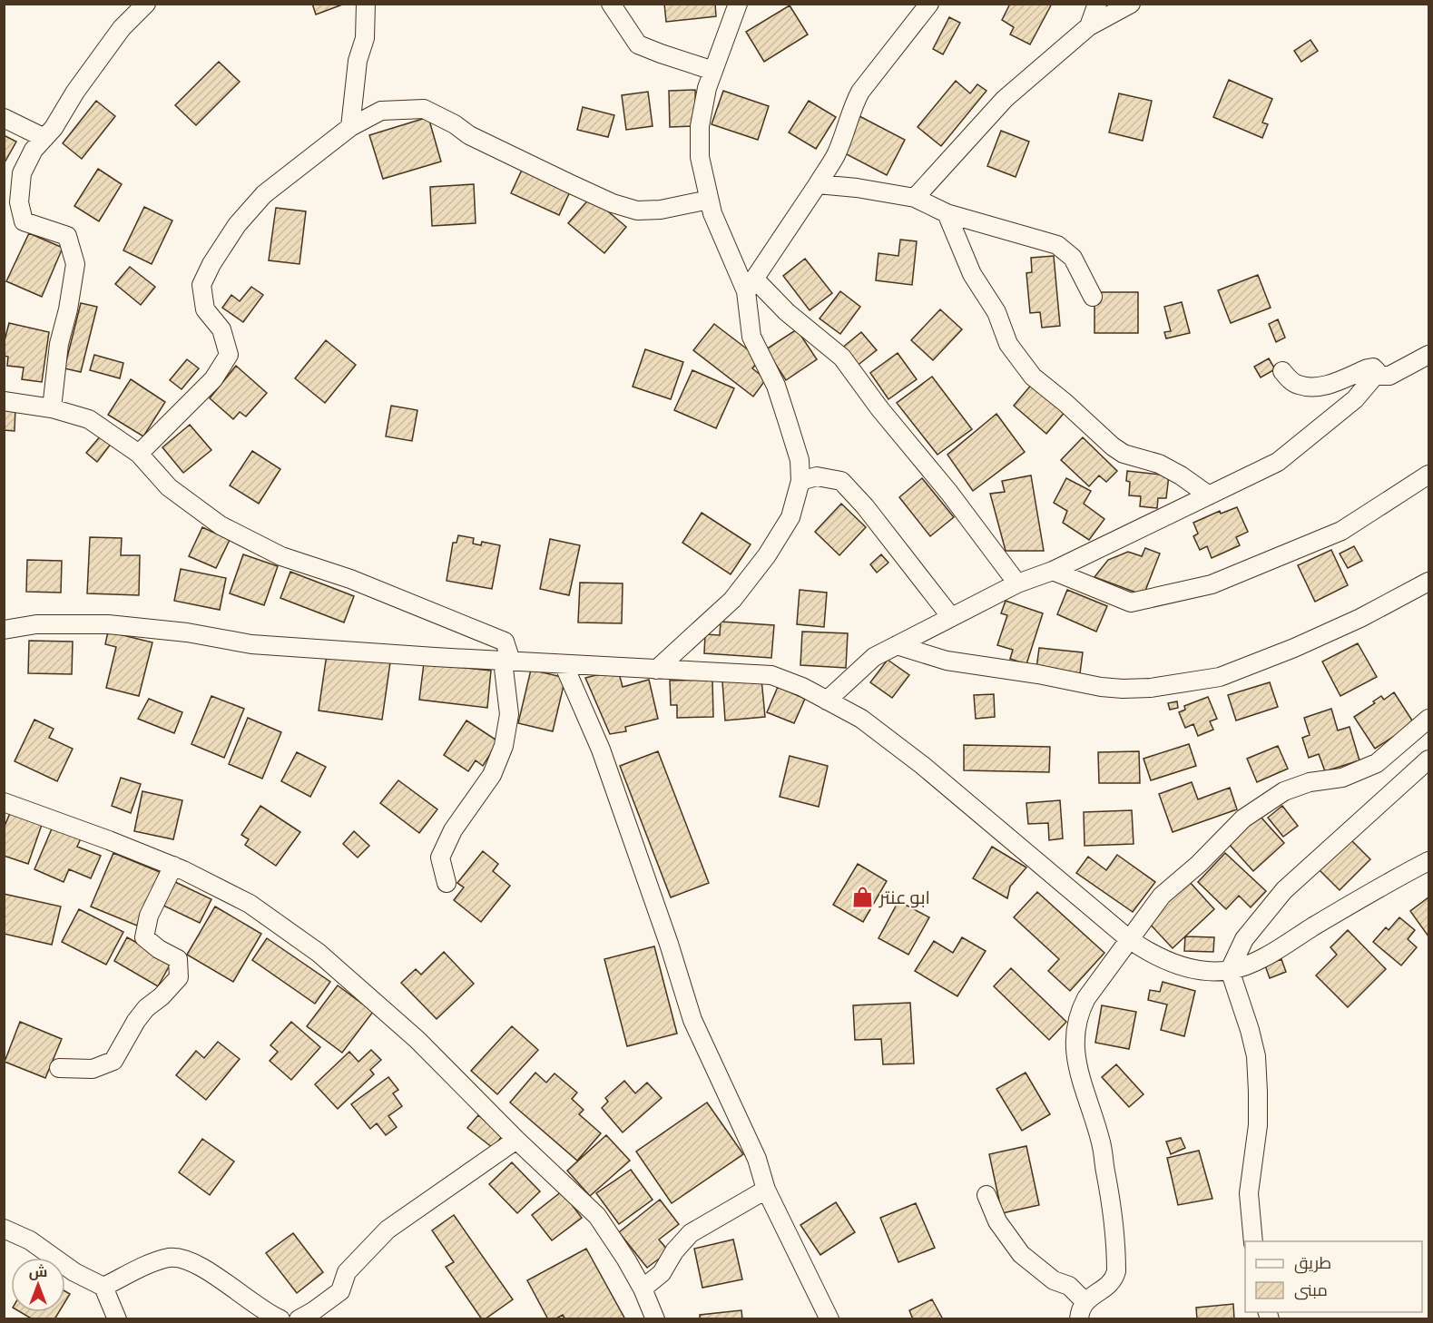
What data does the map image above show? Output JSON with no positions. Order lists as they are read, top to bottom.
{
  "places": {
    "shop": ["ابو عنتر"]
  },
  "legend": ["طريق", "مبنى"],
  "north": "top"
}
